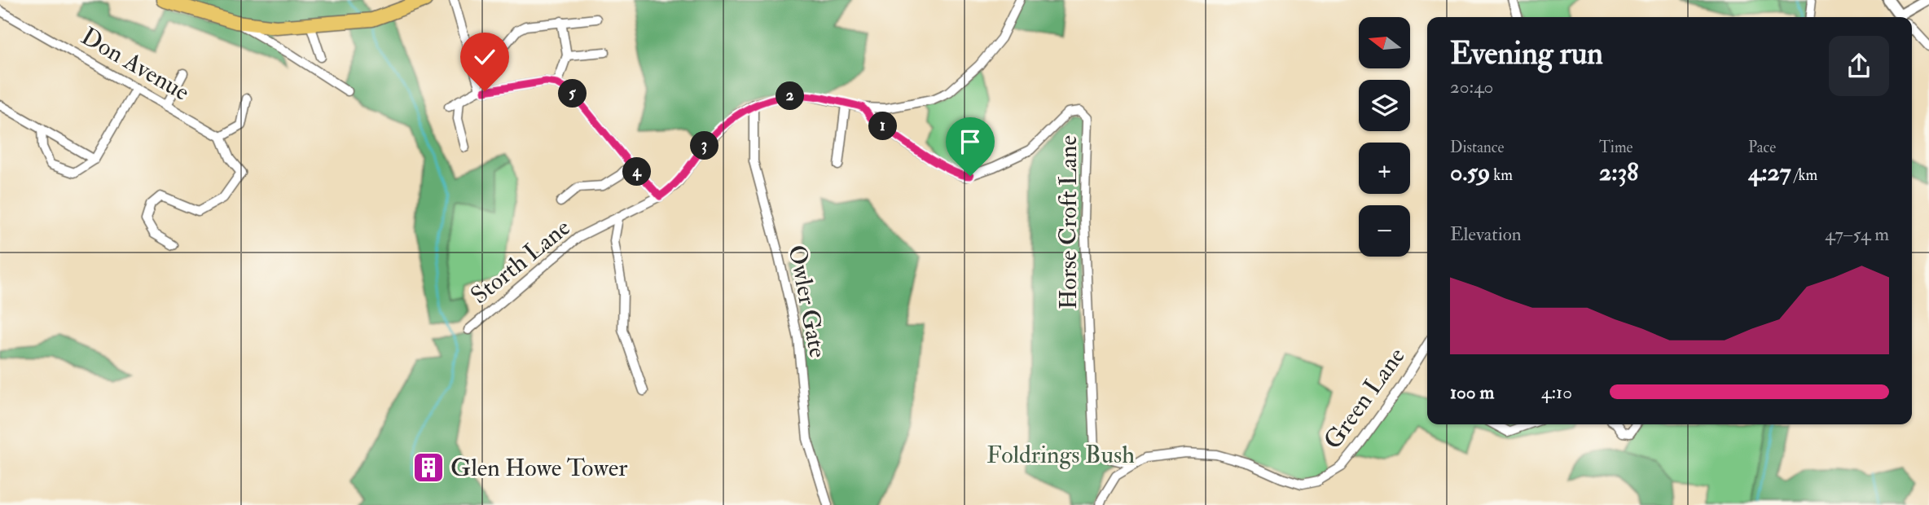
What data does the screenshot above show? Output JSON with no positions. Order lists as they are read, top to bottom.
{
  "streets": {
    "street": [
      "Don Avenue",
      "Horse Croft Lane",
      "Storth Lane",
      "Owler Gate",
      "Green Lane"
    ]
  },
  "crossings": [
    ["Horse Croft Lane", "Green Lane"]
  ],
  "parks": ["Foldrings Bush"],
  "places": {
    "building": ["Glen Howe Tower"]
  },
  "north": "left",
  "page": {
    "map_buttons": ["+", "−"],
    "heading": ["Evening run", "20:40"],
    "pins": [
      "5",
      "2",
      "1",
      "3",
      "4"
    ],
    "stats": [
      ["Distance", "0.59 km"],
      ["Time", "2:38"],
      ["Pace", "4:27 /km"]
    ],
    "chart": ["Elevation", "47–54 m"],
    "list": [
      {
        "name": "100 m",
        "note": "4:10"
      }
    ]
  }
}
